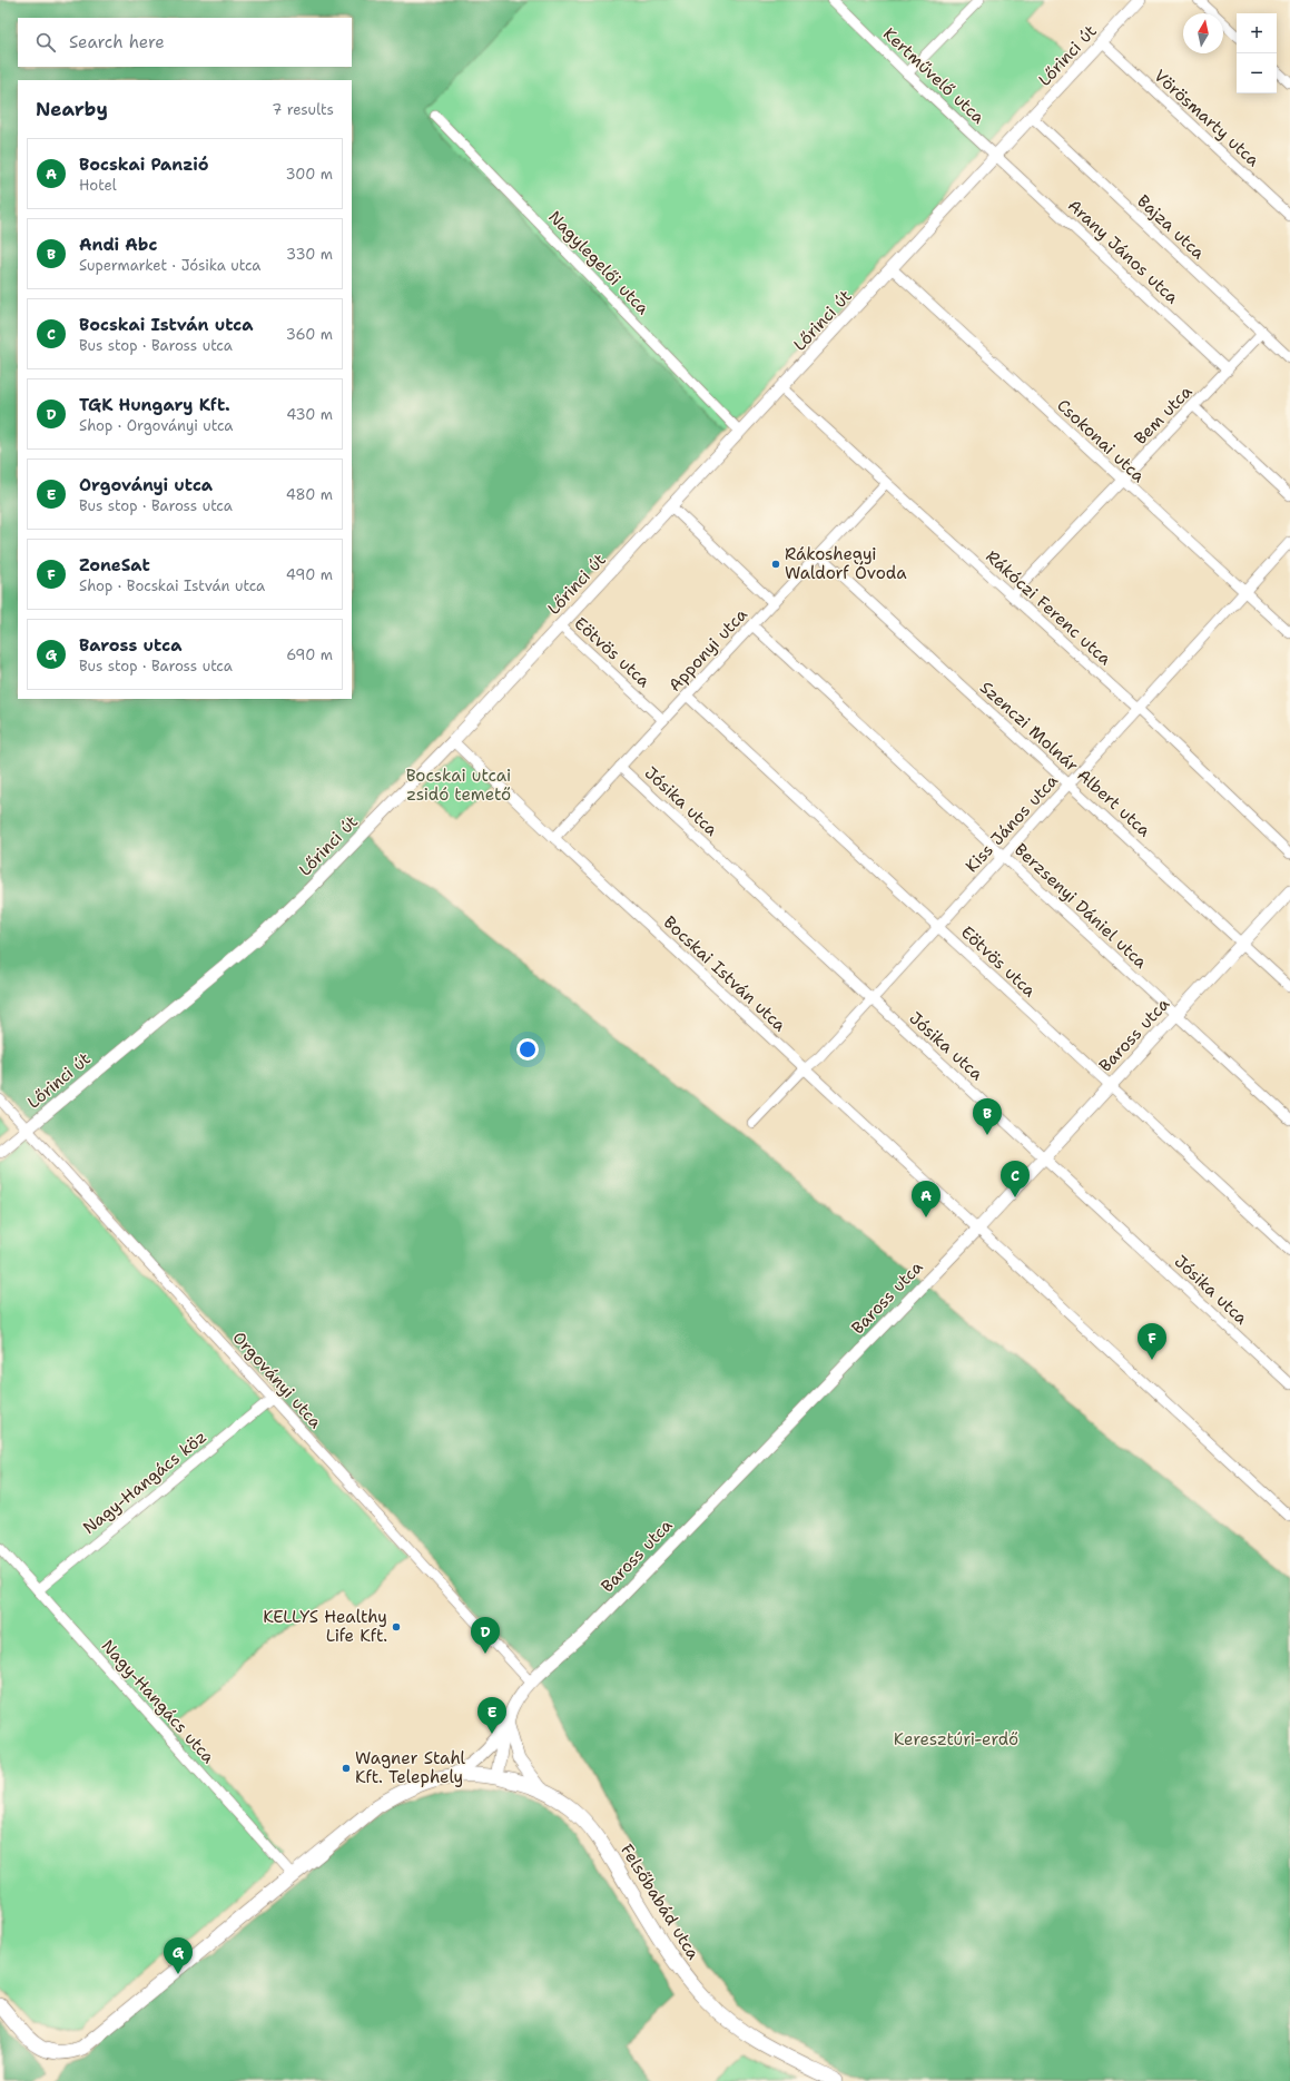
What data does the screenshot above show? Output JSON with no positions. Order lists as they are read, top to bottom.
{
  "streets": {
    "main road": ["Baross utca", "Felsőbabád utca"],
    "street": [
      "Lőrinci út",
      "Kertművelő utca",
      "Vörösmarty utca",
      "Bajza utca",
      "Arany János utca",
      "Nagylegelői utca",
      "Bem utca",
      "Csokonai utca",
      "Rákóczi Ferenc utca",
      "Apponyi utca",
      "Eötvös utca",
      "Szenczi Molnár Albert utca",
      "Jósika utca",
      "Kiss János utca",
      "Berzsenyi Dániel utca",
      "Bocskai István utca",
      "Orgoványi utca",
      "Nagy-Hangács köz",
      "Nagy-Hangács utca"
    ]
  },
  "crossings": [
    ["Lőrinci út", "Kertművelő utca"],
    ["Lőrinci út", "Vörösmarty utca"],
    ["Lőrinci út", "Bajza utca"],
    ["Lőrinci út", "Arany János utca"],
    ["Lőrinci út", "Nagylegelői utca"],
    ["Lőrinci út", "Csokonai utca"],
    ["Lőrinci út", "Rákóczi Ferenc utca"],
    ["Lőrinci út", "Eötvös utca"],
    ["Lőrinci út", "Bocskai István utca"],
    ["Lőrinci út", "Orgoványi utca"],
    ["Kertművelő utca", "Arany János utca"],
    ["Bajza utca", "Bem utca"],
    ["Arany János utca", "Bem utca"],
    ["Bem utca", "Csokonai utca"],
    ["Bem utca", "Rákóczi Ferenc utca"],
    ["Csokonai utca", "Kiss János utca"],
    ["Rákóczi Ferenc utca", "Apponyi utca"],
    ["Rákóczi Ferenc utca", "Kiss János utca"],
    ["Apponyi utca", "Eötvös utca"],
    ["Apponyi utca", "Szenczi Molnár Albert utca"],
    ["Apponyi utca", "Jósika utca"],
    ["Apponyi utca", "Berzsenyi Dániel utca"],
    ["Apponyi utca", "Bocskai István utca"],
    ["Eötvös utca", "Kiss János utca"],
    ["Eötvös utca", "Baross utca"],
    ["Szenczi Molnár Albert utca", "Kiss János utca"],
    ["Szenczi Molnár Albert utca", "Baross utca"],
    ["Jósika utca", "Kiss János utca"],
    ["Jósika utca", "Baross utca"],
    ["Kiss János utca", "Berzsenyi Dániel utca"],
    ["Kiss János utca", "Bocskai István utca"],
    ["Berzsenyi Dániel utca", "Baross utca"],
    ["Bocskai István utca", "Baross utca"],
    ["Baross utca", "Orgoványi utca"],
    ["Baross utca", "Nagy-Hangács utca"],
    ["Baross utca", "Felsőbabád utca"],
    ["Orgoványi utca", "Nagy-Hangács köz"],
    ["Nagy-Hangács köz", "Nagy-Hangács utca"]
  ],
  "parks": ["Bocskai utcai zsidó temető", "Keresztúri-erdő"],
  "places": ["Rákoshegyi Waldorf Óvoda", "KELLYS Healthy Life Kft.", "Wagner Stahl Kft. Telephely"],
  "north": "top",
  "page": {
    "map_buttons": ["+", "−"],
    "search": "Search here",
    "heading": ["Nearby", "7 results"],
    "list": [
      {
        "mark": "A",
        "name": "Bocskai Panzió",
        "note": "Hotel",
        "value": "300 m"
      },
      {
        "mark": "B",
        "name": "Andi Abc",
        "note": "Supermarket · Jósika utca",
        "value": "330 m"
      },
      {
        "mark": "C",
        "name": "Bocskai István utca",
        "note": "Bus stop · Baross utca",
        "value": "360 m"
      },
      {
        "mark": "D",
        "name": "TGK Hungary Kft.",
        "note": "Shop · Orgoványi utca",
        "value": "430 m"
      },
      {
        "mark": "E",
        "name": "Orgoványi utca",
        "note": "Bus stop · Baross utca",
        "value": "480 m"
      },
      {
        "mark": "F",
        "name": "ZoneSat",
        "note": "Shop · Bocskai István utca",
        "value": "490 m"
      },
      {
        "mark": "G",
        "name": "Baross utca",
        "note": "Bus stop · Baross utca",
        "value": "690 m"
      }
    ],
    "pins": [
      "B",
      "C",
      "A",
      "F",
      "D",
      "E",
      "G"
    ]
  }
}
